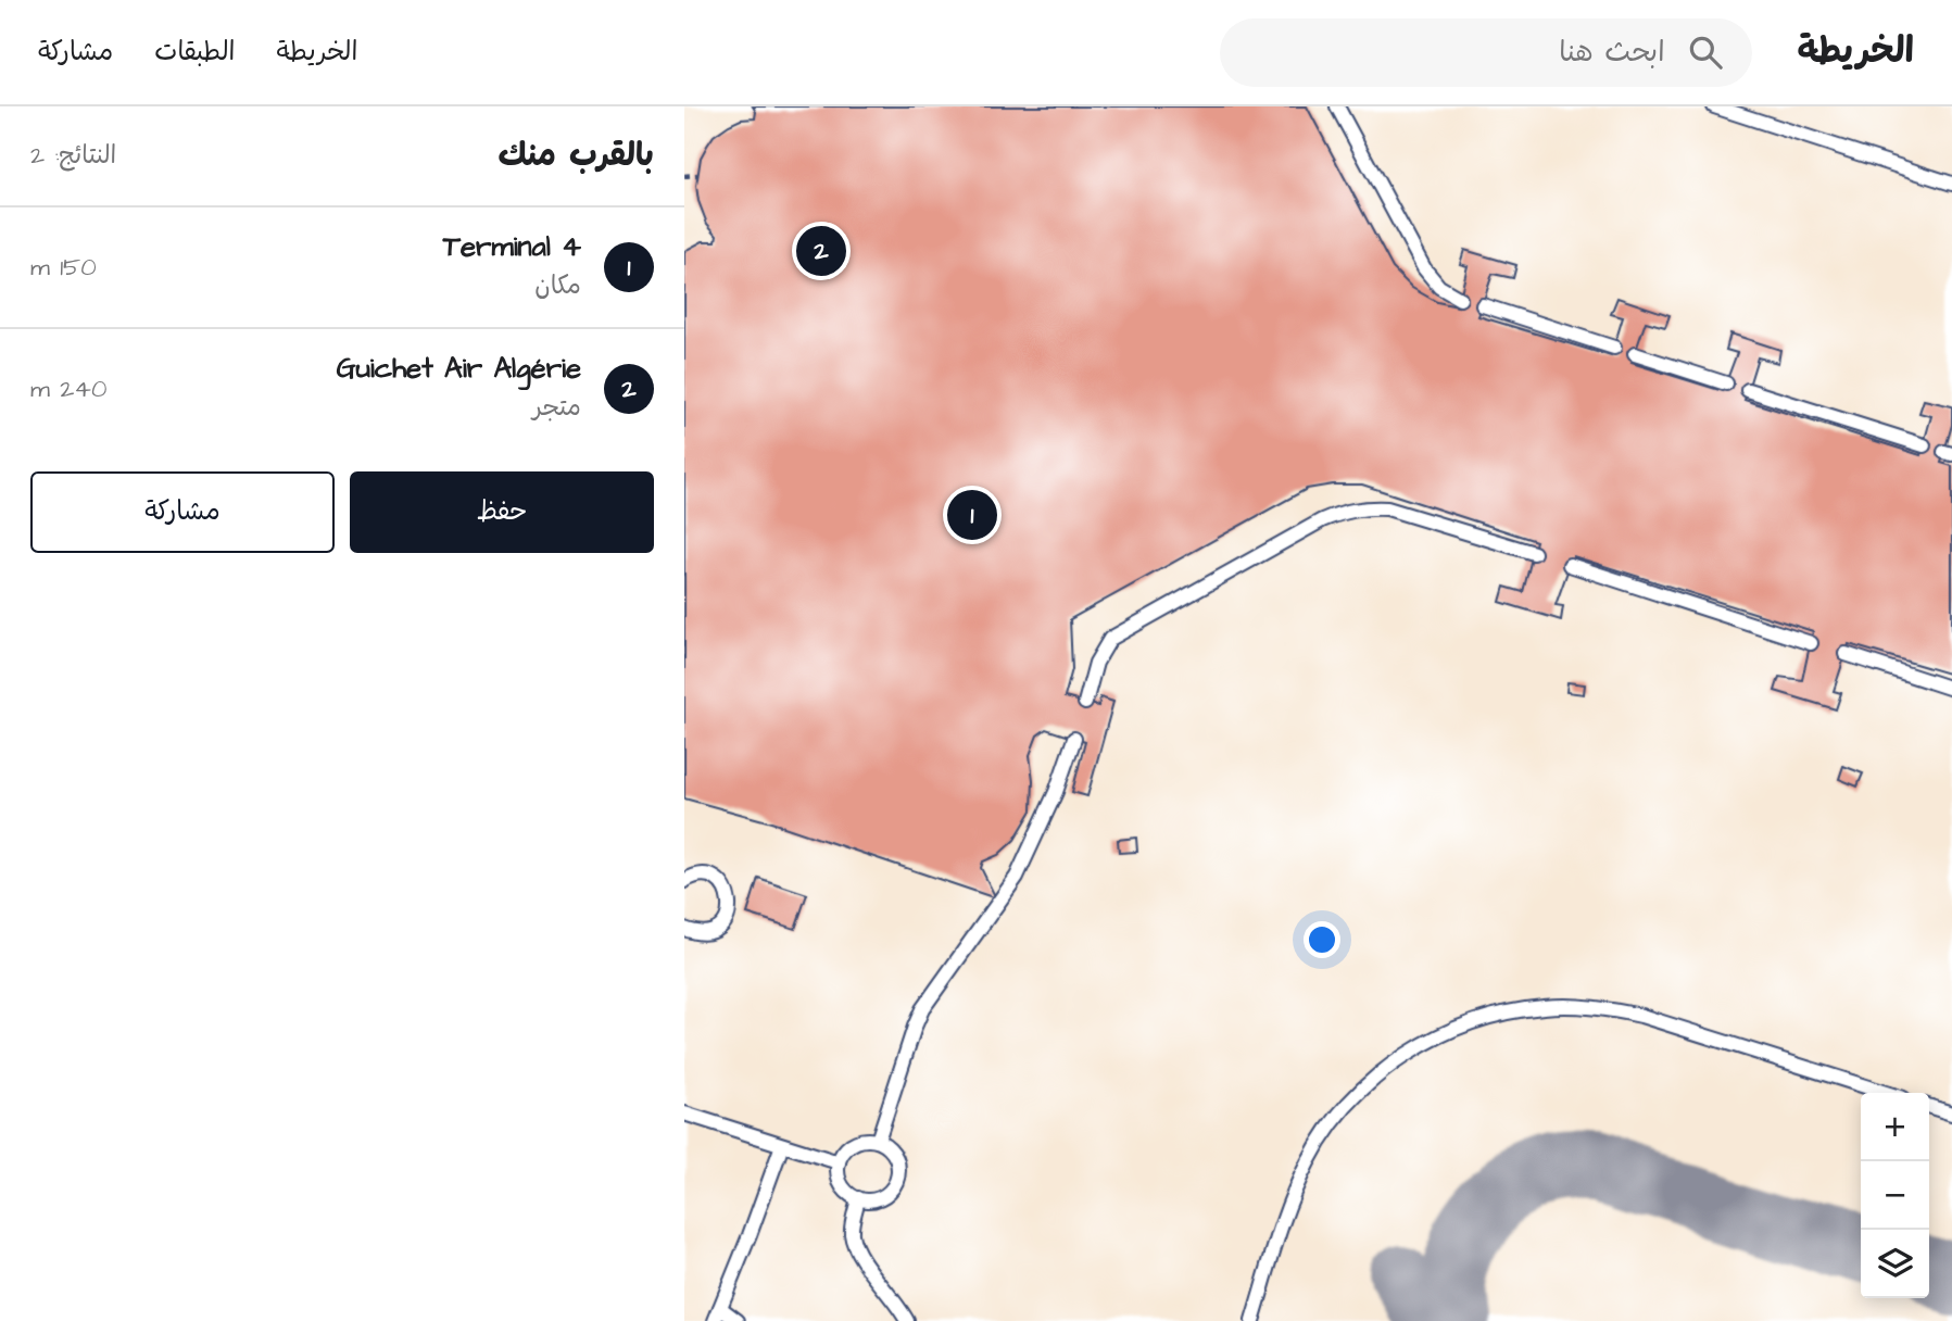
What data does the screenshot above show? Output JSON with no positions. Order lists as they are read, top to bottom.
{
  "page": {
    "header": "الخريطة",
    "search": "ابحث هنا",
    "nav": ["الخريطة", "الطبقات", "مشاركة"],
    "heading": ["بالقرب منك", "النتائج: 2"],
    "list": [
      {
        "mark": "1",
        "name": "Terminal 4",
        "note": "مكان",
        "value": "150 m"
      },
      {
        "mark": "2",
        "name": "Guichet Air Algérie",
        "note": "متجر",
        "value": "240 m"
      }
    ],
    "pins": ["2", "1"],
    "buttons": ["حفظ", "مشاركة"],
    "map_buttons": ["+", "−"]
  }
}
